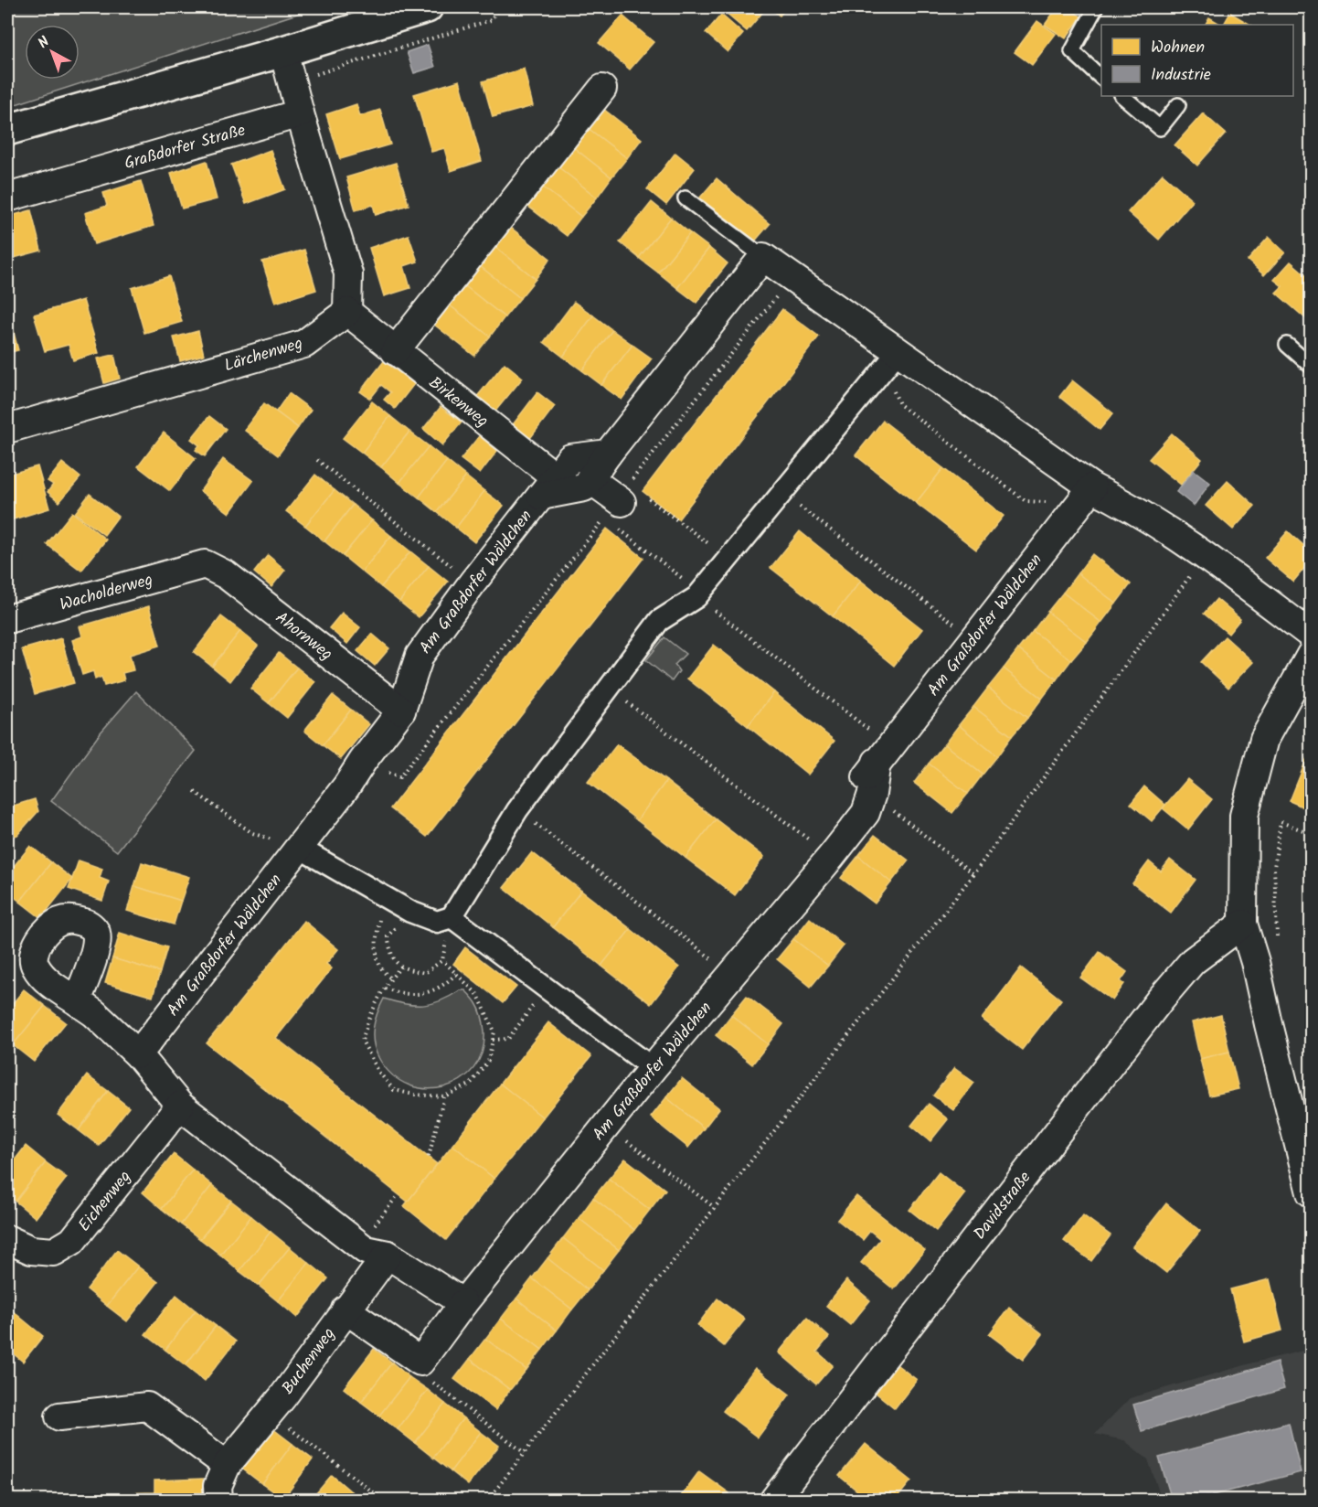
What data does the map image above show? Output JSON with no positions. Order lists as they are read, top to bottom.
{
  "streets": {
    "street": [
      "Graßdorfer Straße",
      "Lärchenweg",
      "Birkenweg",
      "Am Graßdorfer Wäldchen",
      "Wacholderweg",
      "Ahornweg",
      "Eichenweg",
      "Davidstraße",
      "Buchenweg"
    ]
  },
  "crossings": [
    ["Lärchenweg", "Birkenweg"],
    ["Birkenweg", "Am Graßdorfer Wäldchen"],
    ["Am Graßdorfer Wäldchen", "Ahornweg"],
    ["Wacholderweg", "Ahornweg"]
  ],
  "legend": ["Wohnen", "Industrie"],
  "north": "top left"
}
